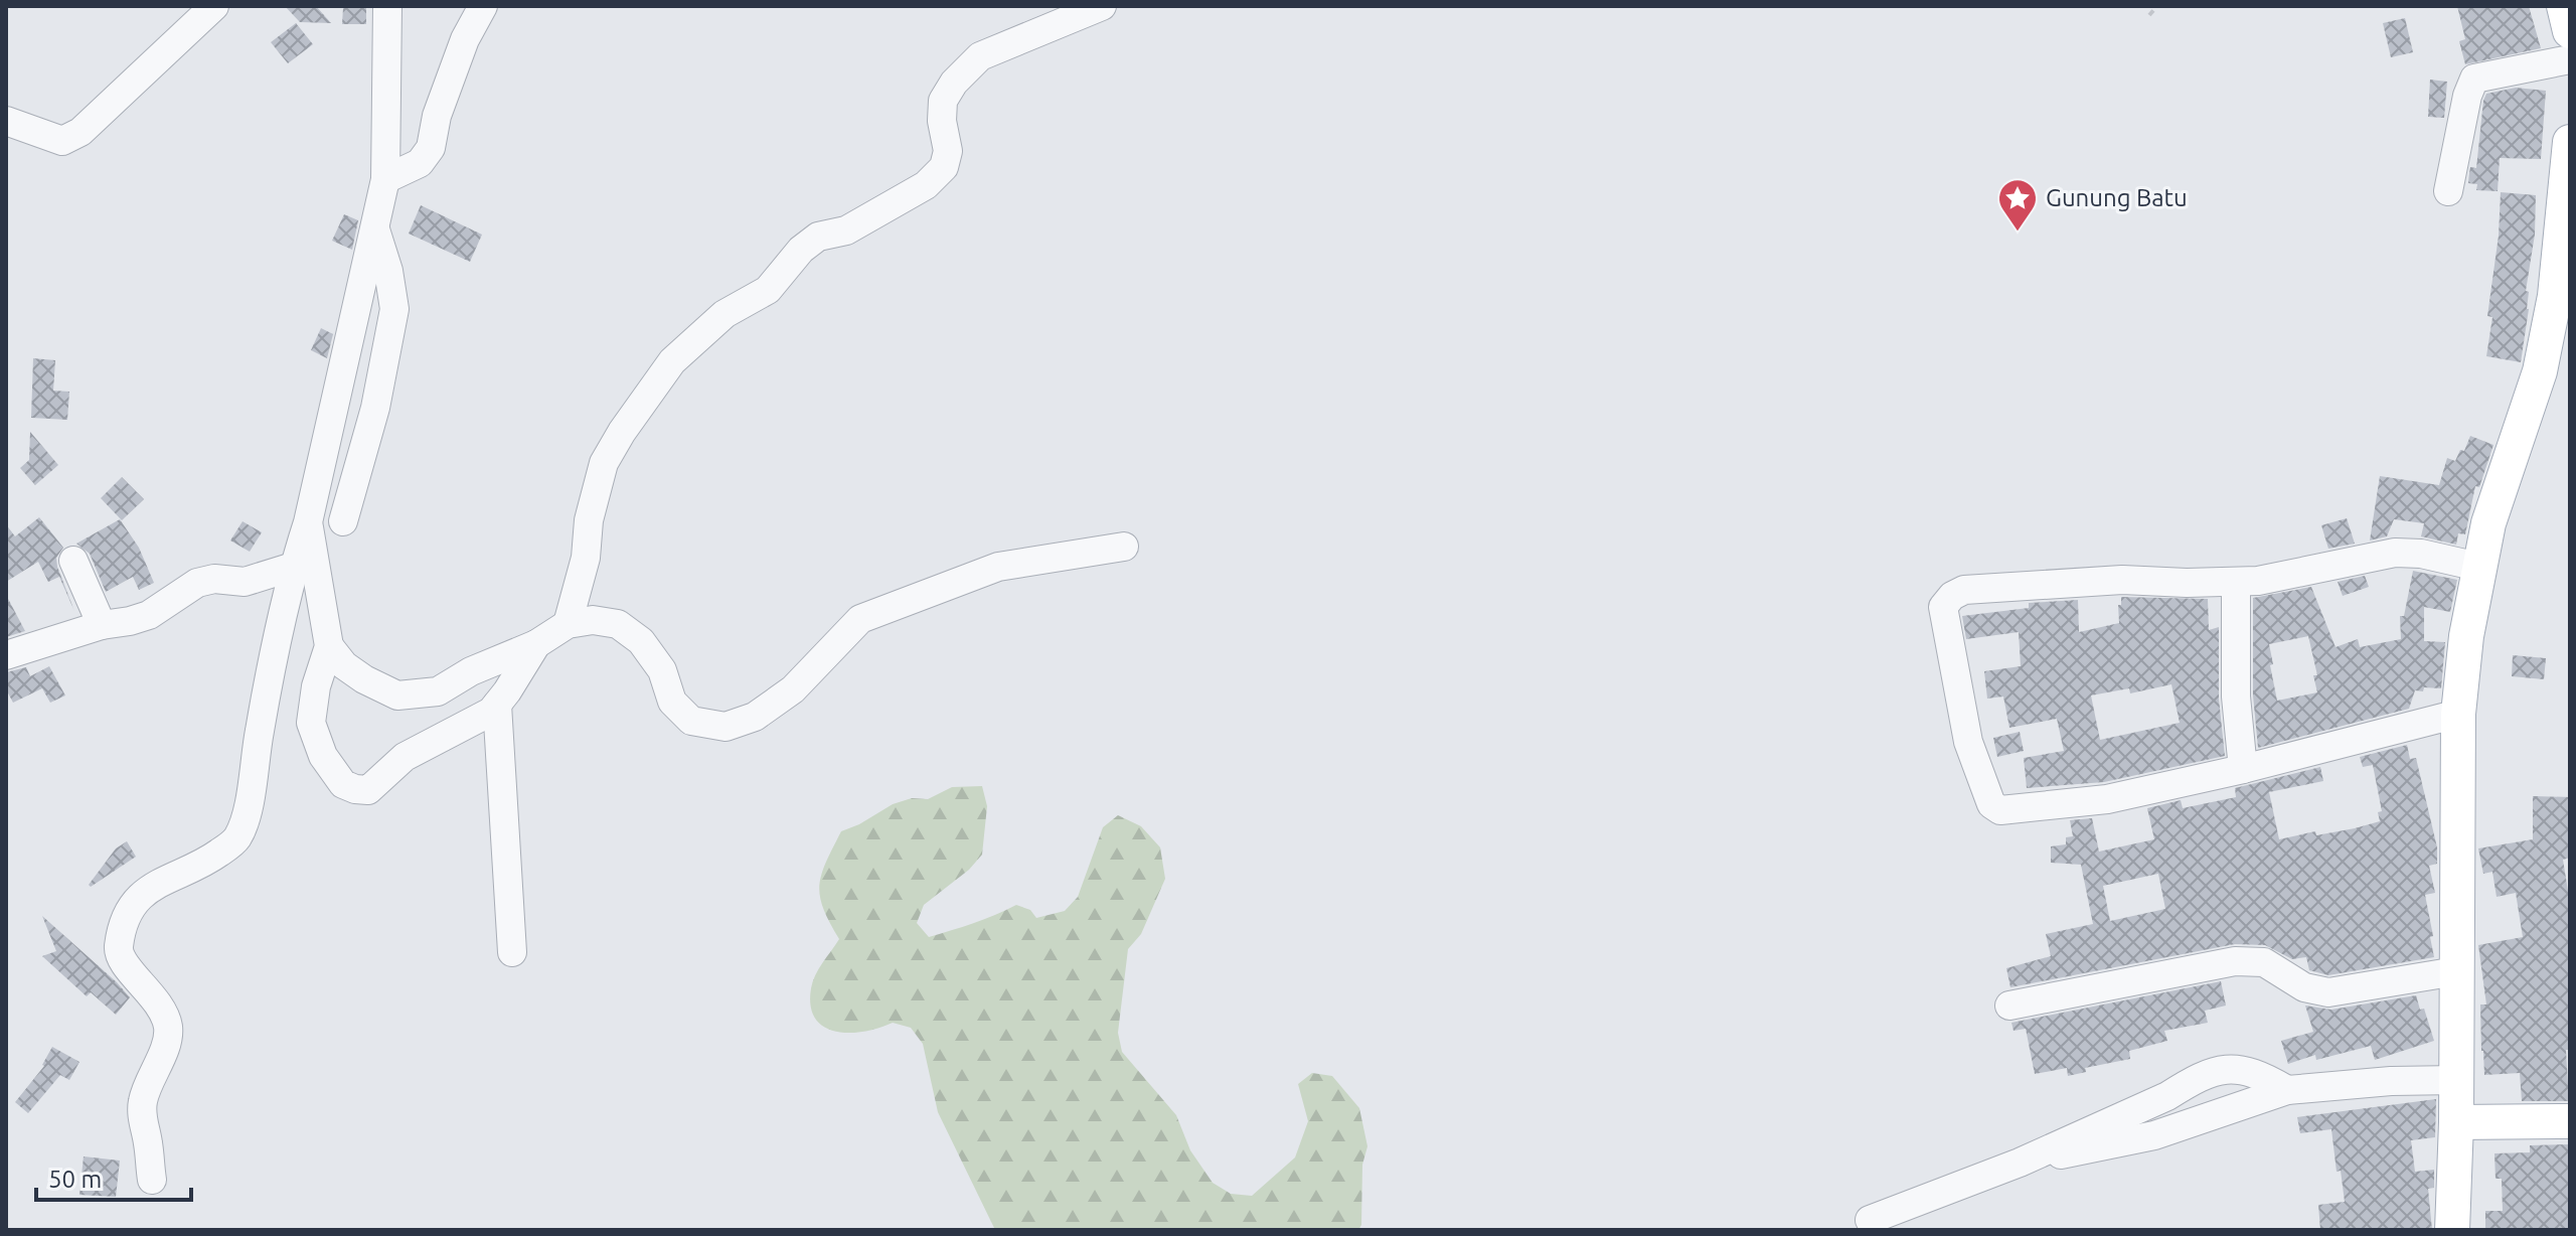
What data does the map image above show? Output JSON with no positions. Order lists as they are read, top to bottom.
{
  "places": {
    "place": ["Gunung Batu"]
  },
  "scale_bar": "50 m"
}
